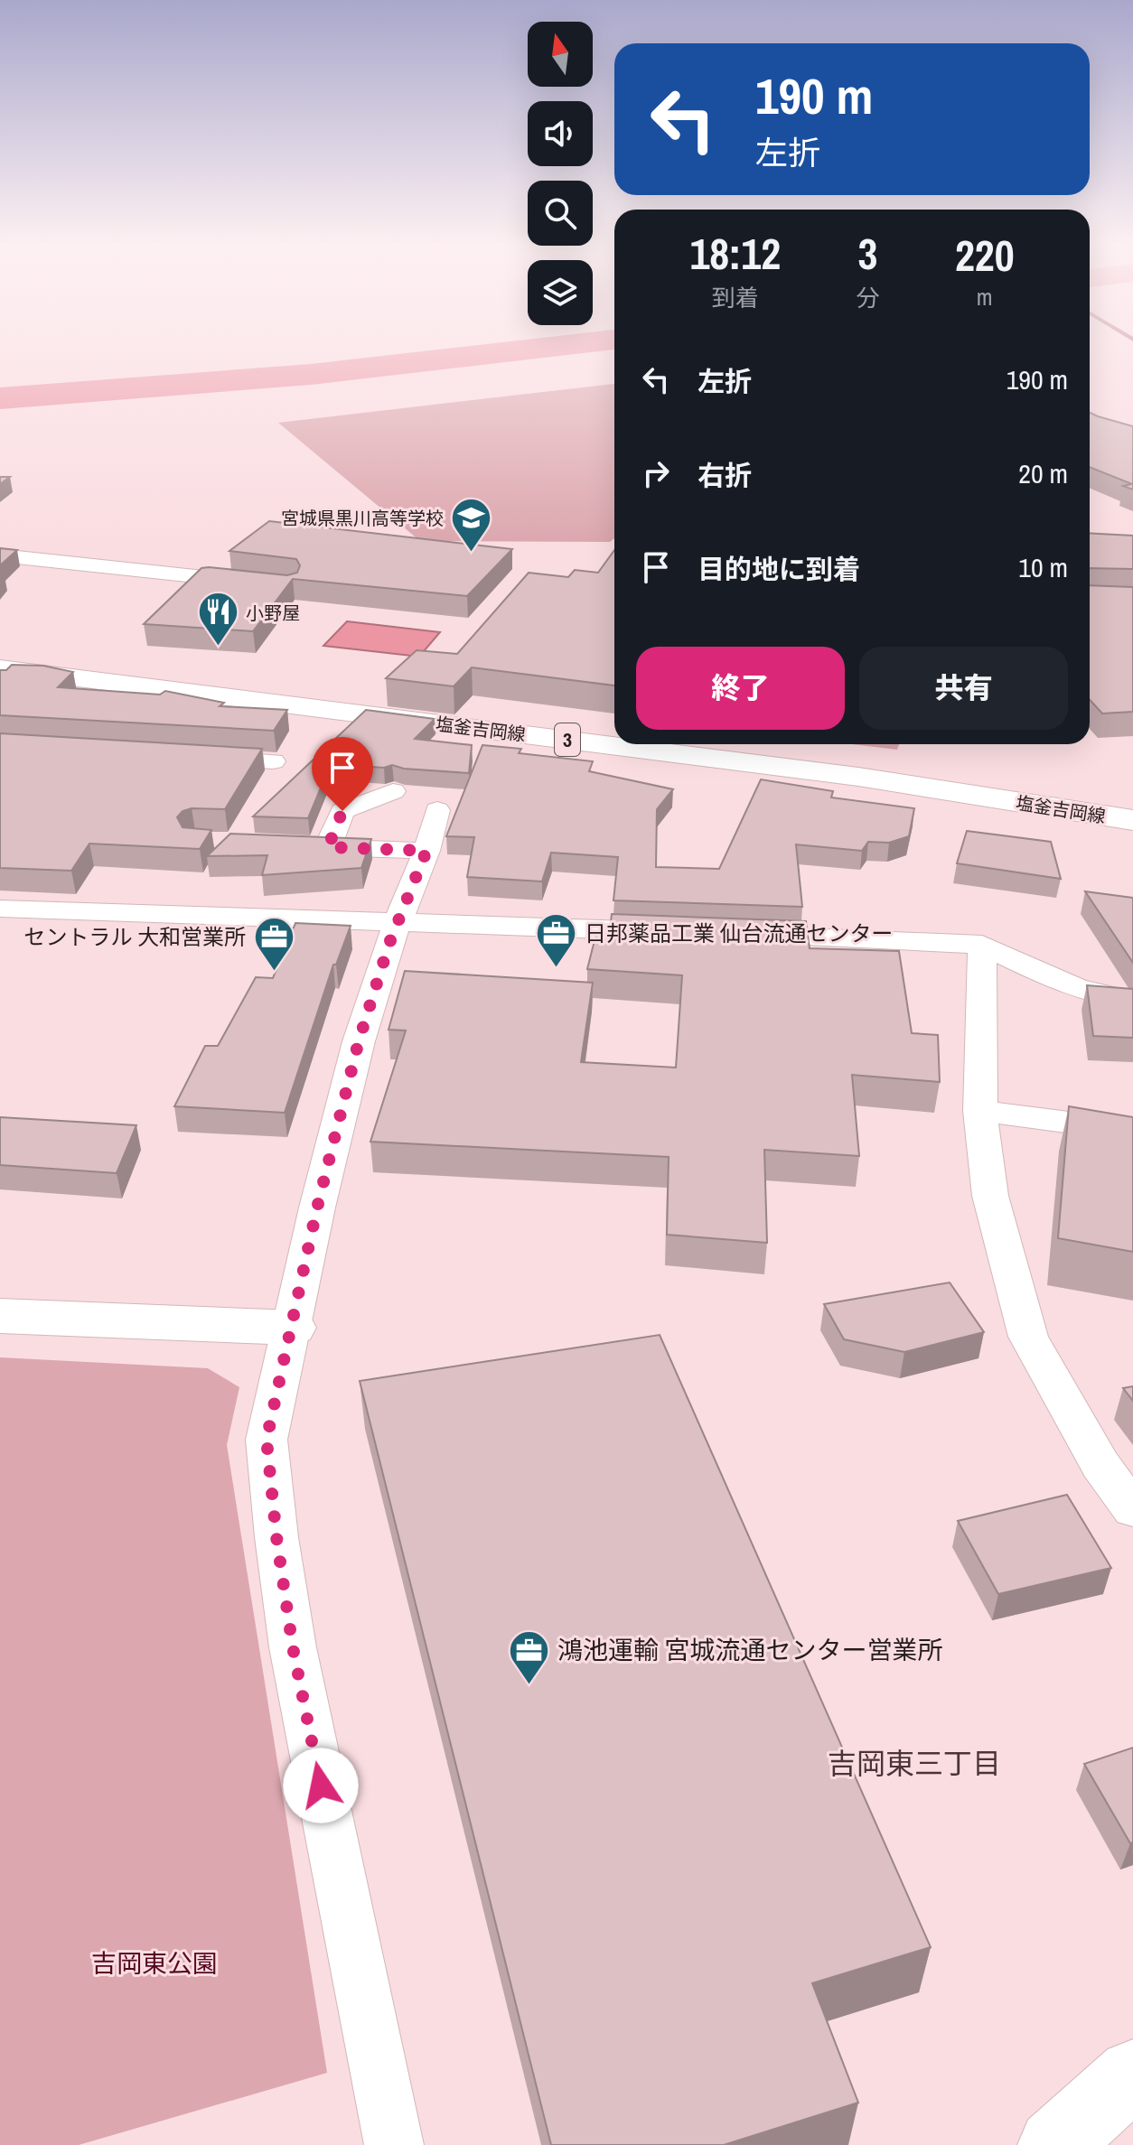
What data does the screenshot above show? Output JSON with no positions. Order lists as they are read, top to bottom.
{
  "streets": {
    "main road": ["塩釜吉岡線", "3"]
  },
  "districts": ["吉岡東三丁目"],
  "parks": ["吉岡東公園"],
  "places": {
    "school or university": ["宮城県黒川高等学校"],
    "restaurant": ["小野屋"],
    "office": ["日邦薬品工業 仙台流通センター", "セントラル 大和営業所", "鴻池運輸 宮城流通センター営業所"]
  },
  "north": "top",
  "page": {
    "turn": ["190 m", "左折"],
    "eta": [
      "18:12",
      "到着",
      "3",
      "分",
      "220",
      "m"
    ],
    "list": [
      {
        "name": "左折",
        "value": "190 m"
      },
      {
        "name": "右折",
        "value": "20 m"
      },
      {
        "name": "目的地に到着",
        "value": "10 m"
      }
    ],
    "buttons": ["終了", "共有"]
  }
}
